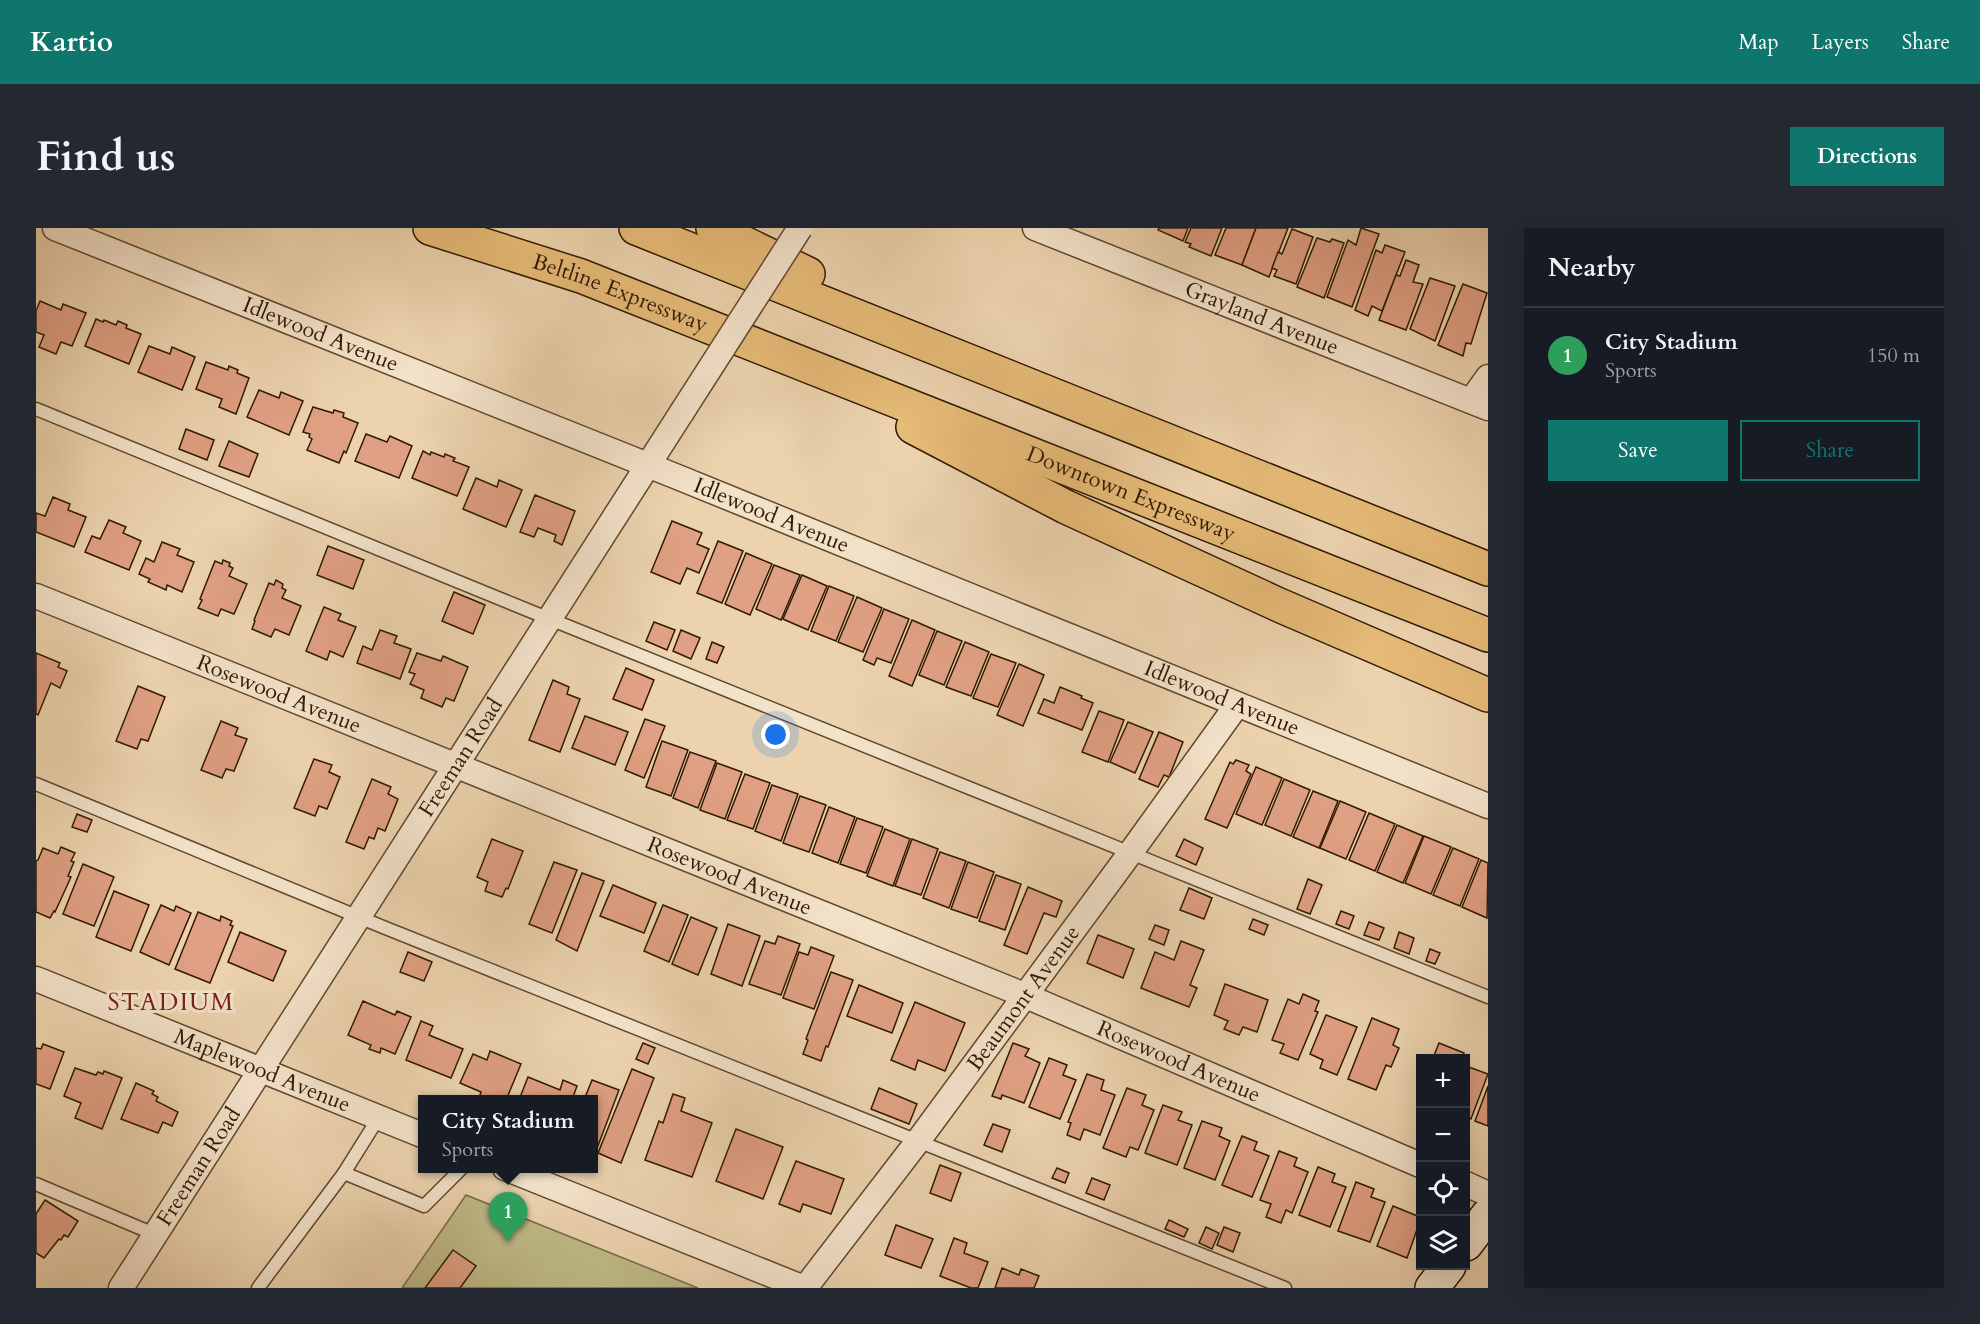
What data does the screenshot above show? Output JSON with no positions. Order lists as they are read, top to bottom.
{
  "streets": {
    "highway": ["Beltline Expressway", "Downtown Expressway"],
    "street": [
      "Grayland Avenue",
      "Idlewood Avenue",
      "Rosewood Avenue",
      "Freeman Road",
      "Beaumont Avenue",
      "Maplewood Avenue"
    ]
  },
  "crossings": [
    ["Beltline Expressway", "Downtown Expressway"],
    ["Idlewood Avenue", "Freeman Road"],
    ["Idlewood Avenue", "Beaumont Avenue"],
    ["Rosewood Avenue", "Freeman Road"],
    ["Rosewood Avenue", "Beaumont Avenue"],
    ["Freeman Road", "Maplewood Avenue"]
  ],
  "districts": ["STADIUM"],
  "page": {
    "header": "Kartio",
    "nav": ["Map", "Layers", "Share"],
    "buttons": [
      "Directions",
      ["Save", "Share"]
    ],
    "title": "Find us",
    "heading": "Nearby",
    "list": [
      {
        "mark": "1",
        "name": "City Stadium",
        "note": "Sports",
        "value": "150 m"
      }
    ],
    "map_buttons": ["+", "−"],
    "popup": ["City Stadium", "Sports"],
    "pins": "1"
  }
}
